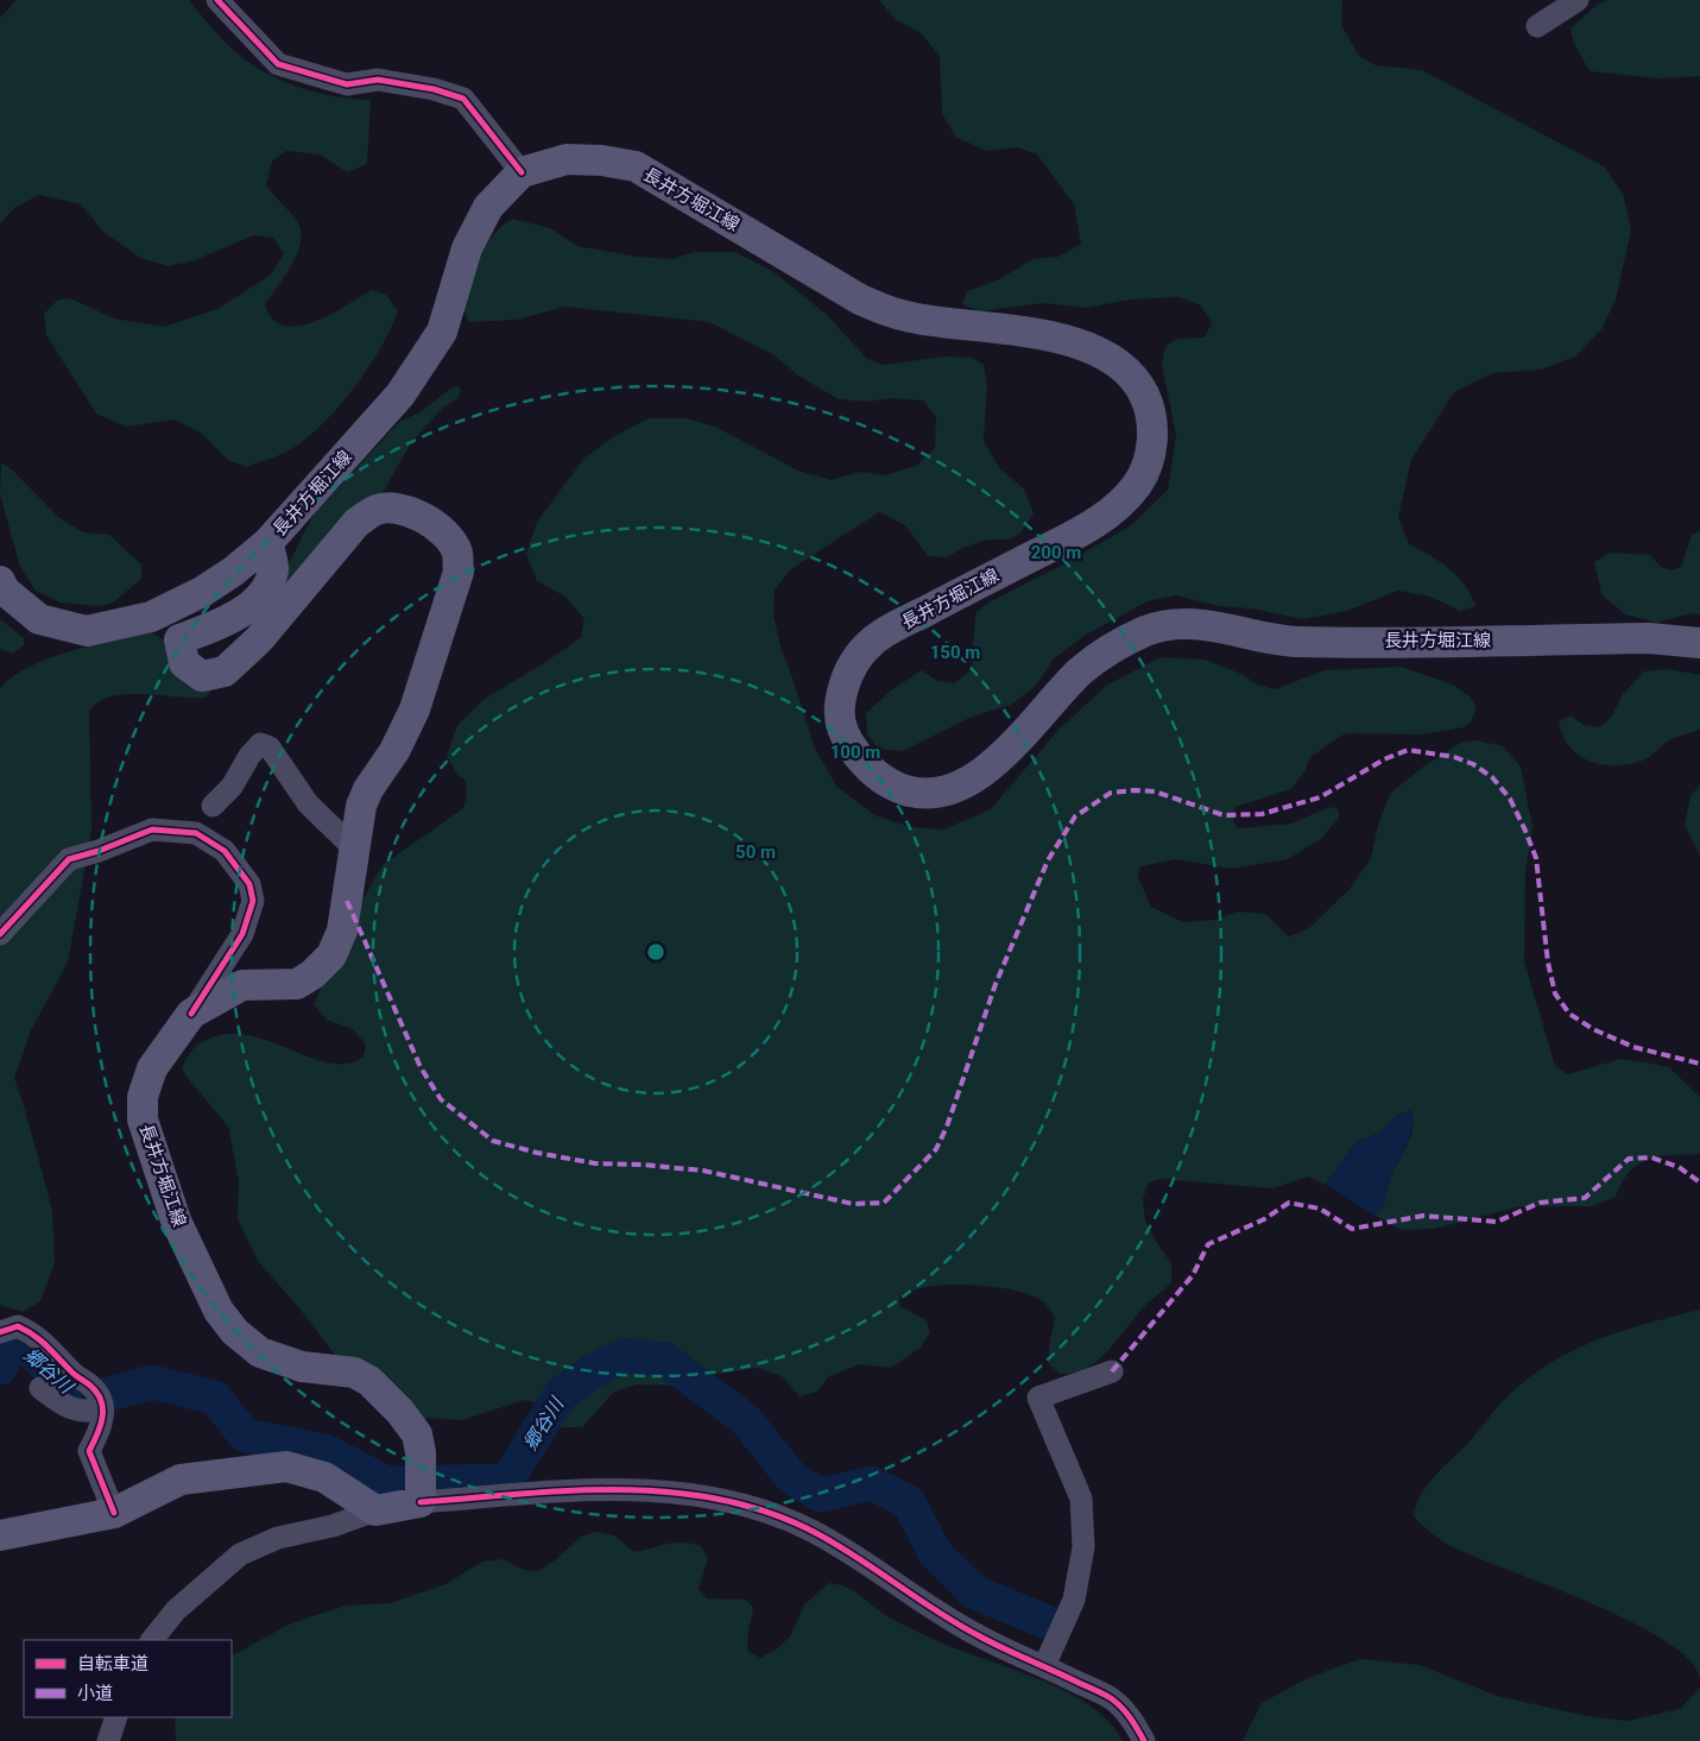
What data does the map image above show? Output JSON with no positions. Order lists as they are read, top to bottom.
{
  "streets": {
    "main road": ["長井方堀江線"]
  },
  "water": ["郷谷川"],
  "legend": ["自転車道", "小道"],
  "rings": [
    "200 m",
    "150 m",
    "100 m",
    "50 m"
  ]
}
